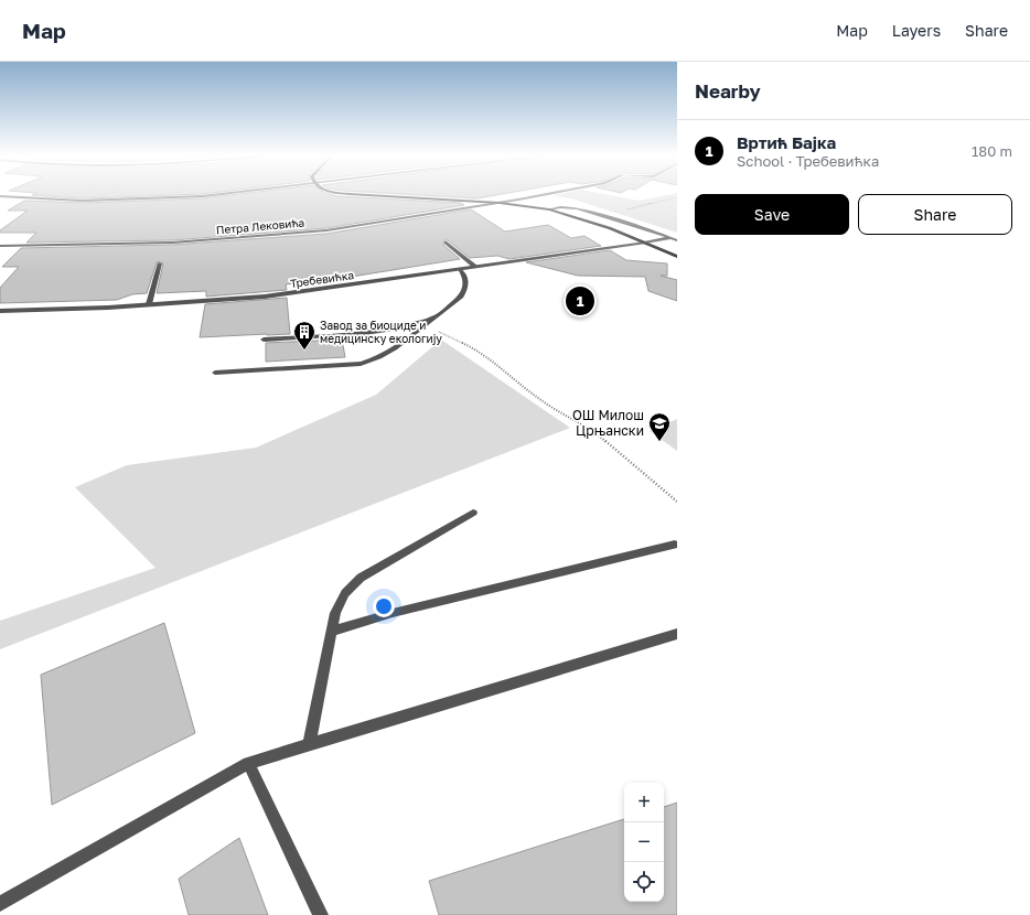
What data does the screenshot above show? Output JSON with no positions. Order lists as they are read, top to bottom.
{
  "streets": {
    "street": ["Петра Лековића", "Требевићка"]
  },
  "places": {
    "building": ["Завод за биоциде и медицинску екологију"],
    "school or university": ["ОШ Милош Црњански"]
  },
  "page": {
    "header": "Map",
    "nav": ["Map", "Layers", "Share"],
    "heading": "Nearby",
    "list": [
      {
        "mark": "1",
        "name": "Вртић Бајка",
        "note": "School · Требевићка",
        "value": "180 m"
      }
    ],
    "buttons": ["Save", "Share"],
    "pins": "1",
    "map_buttons": ["+", "−"]
  }
}
